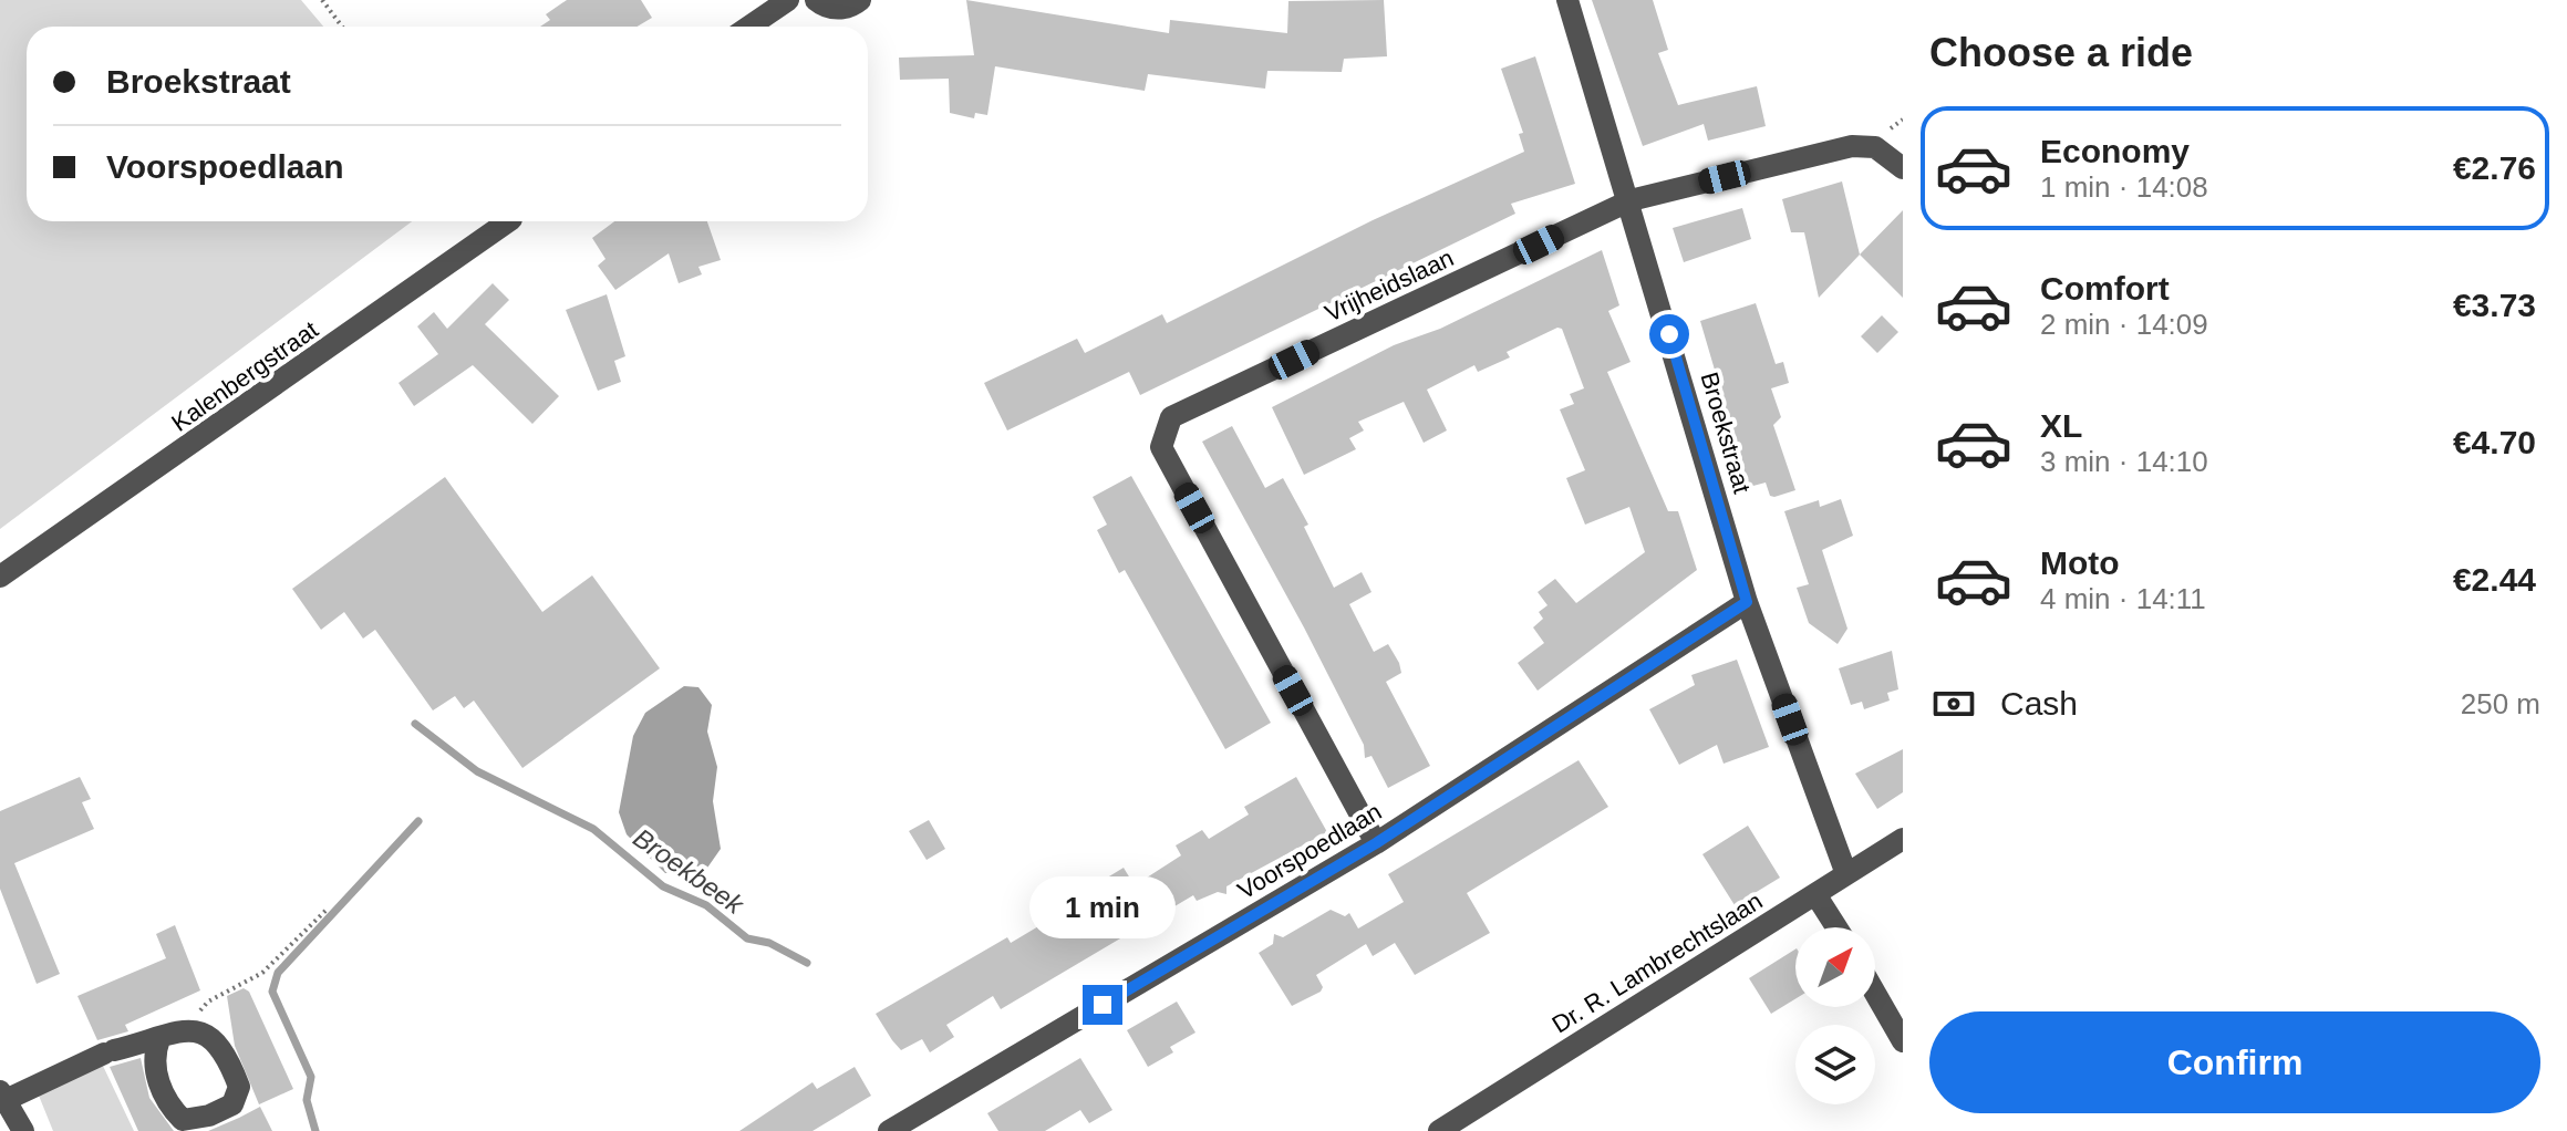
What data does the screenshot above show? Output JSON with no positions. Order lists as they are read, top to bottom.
{
  "streets": {
    "street": [
      "Vrijheidslaan",
      "Kalenbergstraat",
      "Broekstraat",
      "Voorspoedlaan",
      "Dr. R. Lambrechtslaan"
    ]
  },
  "crossings": [
    ["Vrijheidslaan", "Broekstraat"],
    ["Vrijheidslaan", "Voorspoedlaan"],
    ["Broekstraat", "Voorspoedlaan"],
    ["Broekstraat", "Dr. R. Lambrechtslaan"]
  ],
  "water": ["Broekbeek"],
  "north": "top right",
  "page": {
    "heading": "Choose a ride",
    "banner": ["Broekstraat", "Voorspoedlaan"],
    "list": [
      {
        "name": "Economy",
        "note": "1 min · 14:08",
        "value": "€2.76"
      },
      {
        "name": "Comfort",
        "note": "2 min · 14:09",
        "value": "€3.73"
      },
      {
        "name": "XL",
        "note": "3 min · 14:10",
        "value": "€4.70"
      },
      {
        "name": "Moto",
        "note": "4 min · 14:11",
        "value": "€2.44"
      }
    ],
    "pay": ["Cash", "250 m"],
    "bubble": "1 min",
    "buttons": "Confirm"
  }
}
